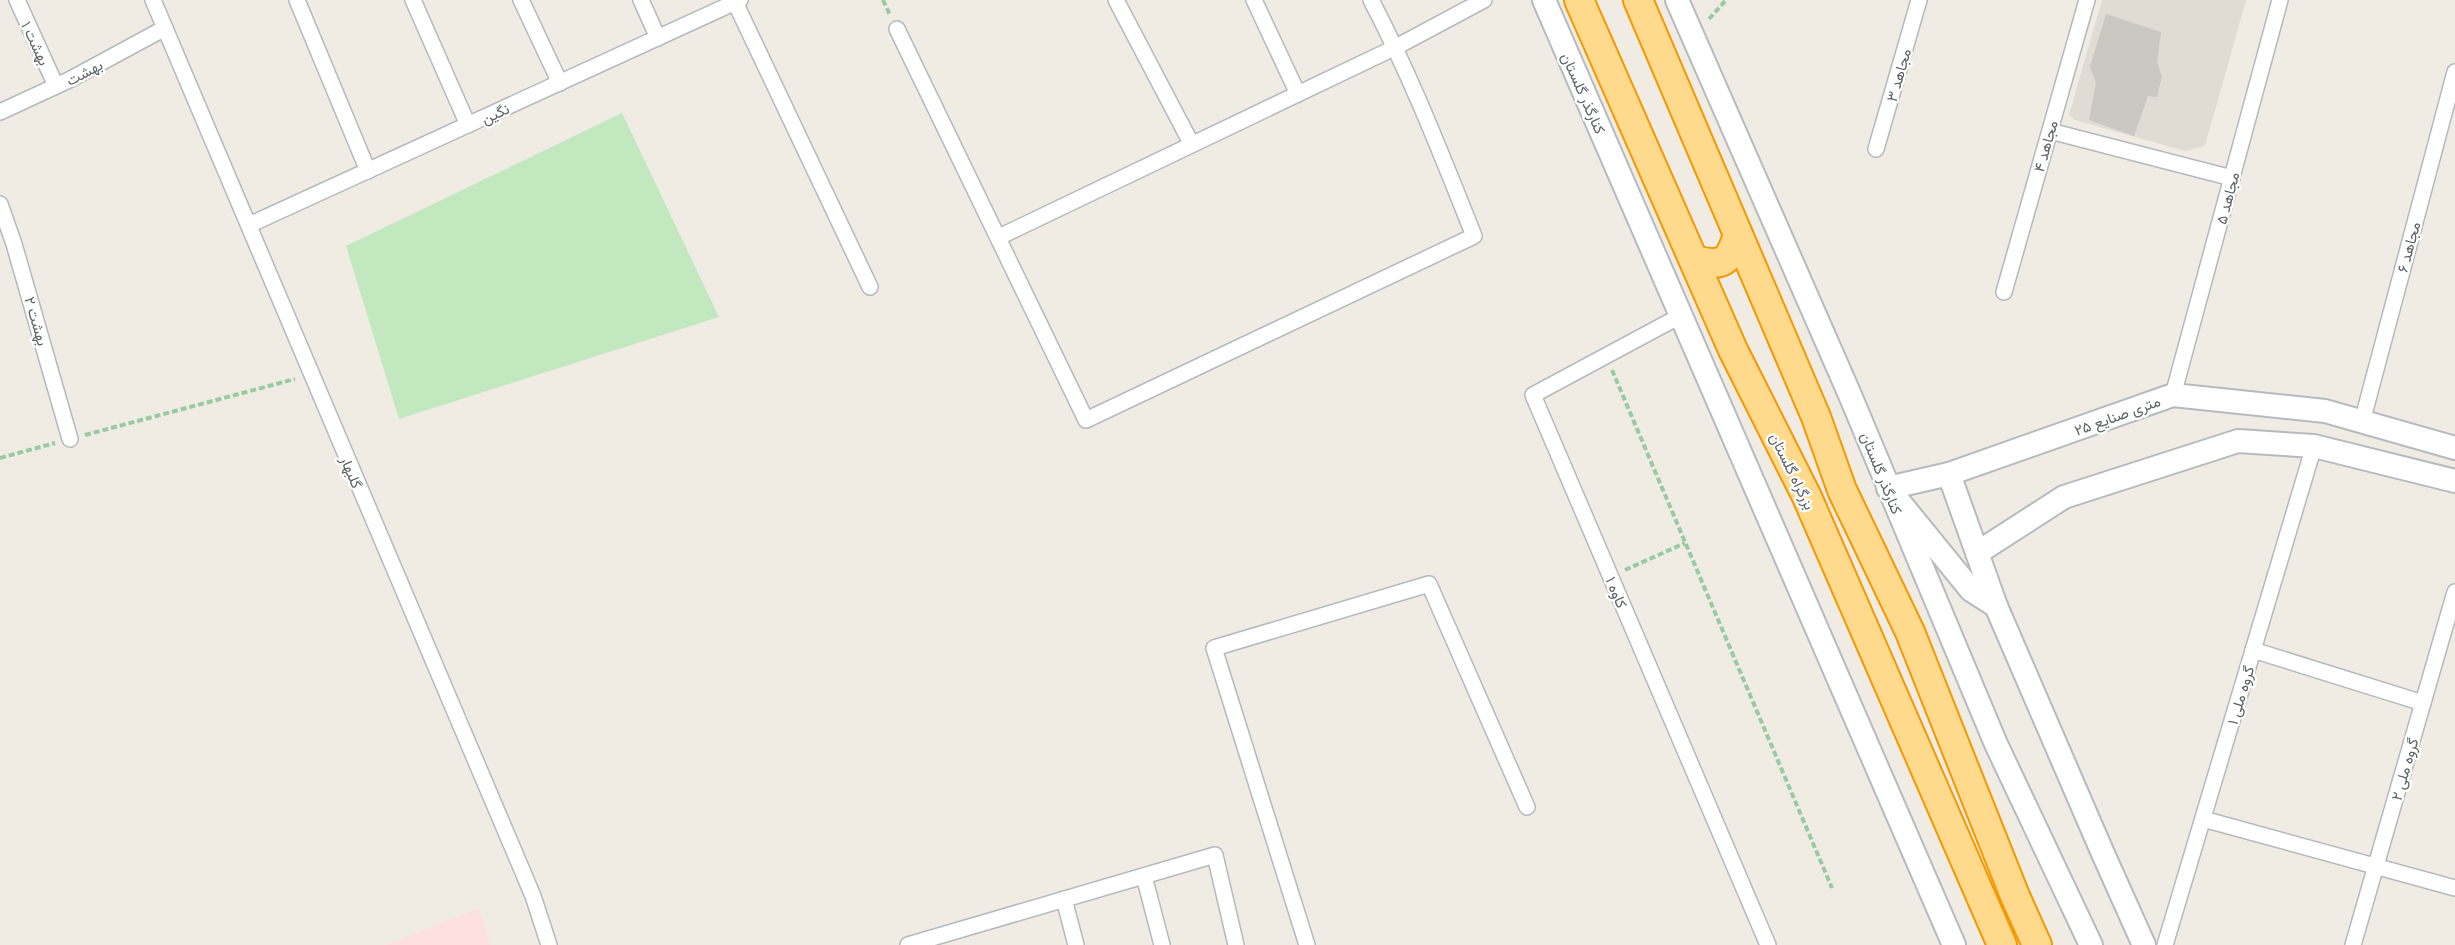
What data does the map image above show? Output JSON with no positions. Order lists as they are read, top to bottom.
{
  "streets": {
    "highway": ["بزرگراه گلستان"],
    "street": [
      "بهشت ۱",
      "بهشت",
      "مجاهد ۳",
      "کنارگذر گلستان",
      "نگین",
      "مجاهد ۴",
      "۵ مجاهد",
      "۶ مجاهد",
      "بهشت ۲",
      "۲۵ متری صنایع",
      "گلبهار",
      "کاوه ۱",
      "گروه ملی ۱",
      "گروه ملی ۲"
    ]
  },
  "crossings": [
    ["بهشت ۱", "بهشت"],
    ["بهشت", "گلبهار"],
    ["کنارگذر گلستان", "۲۵ متری صنایع"],
    ["کنارگذر گلستان", "کاوه ۱"],
    ["نگین", "گلبهار"],
    ["۵ مجاهد", "۲۵ متری صنایع"],
    ["۶ مجاهد", "۲۵ متری صنایع"]
  ]
}
